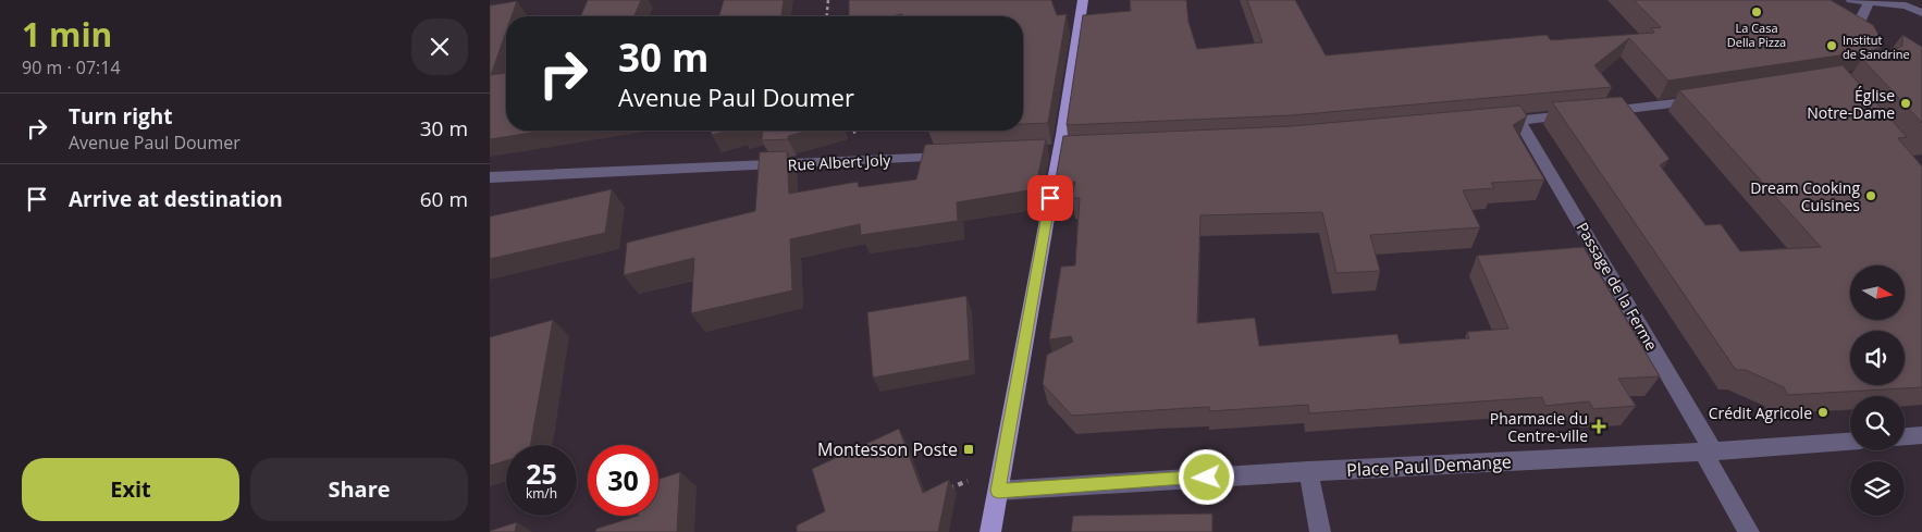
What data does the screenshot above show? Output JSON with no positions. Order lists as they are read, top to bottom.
{
  "streets": {
    "street": ["Rue Albert Joly", "Passage de la Ferme", "Place Paul Demange"]
  },
  "crossings": [
    ["Passage de la Ferme", "Place Paul Demange"]
  ],
  "places": {
    "other": [
      "La Casa Della Pizza",
      "Institut de Sandrine",
      "Église Notre-Dame",
      "Dream Cooking Cuisines",
      "Crédit Agricole"
    ],
    "health": ["Pharmacie du Centre-ville"],
    "transit": ["Montesson Poste"]
  },
  "north": "right",
  "page": {
    "heading": ["1 min", "90 m · 07:14"],
    "turn": ["30 m", "Avenue Paul Doumer"],
    "list": [
      {
        "name": "Turn right",
        "note": "Avenue Paul Doumer",
        "value": "30 m"
      },
      {
        "name": "Arrive at destination",
        "value": "60 m"
      }
    ],
    "speed": "25 km/h",
    "limit": "30",
    "buttons": ["Exit", "Share"]
  }
}
